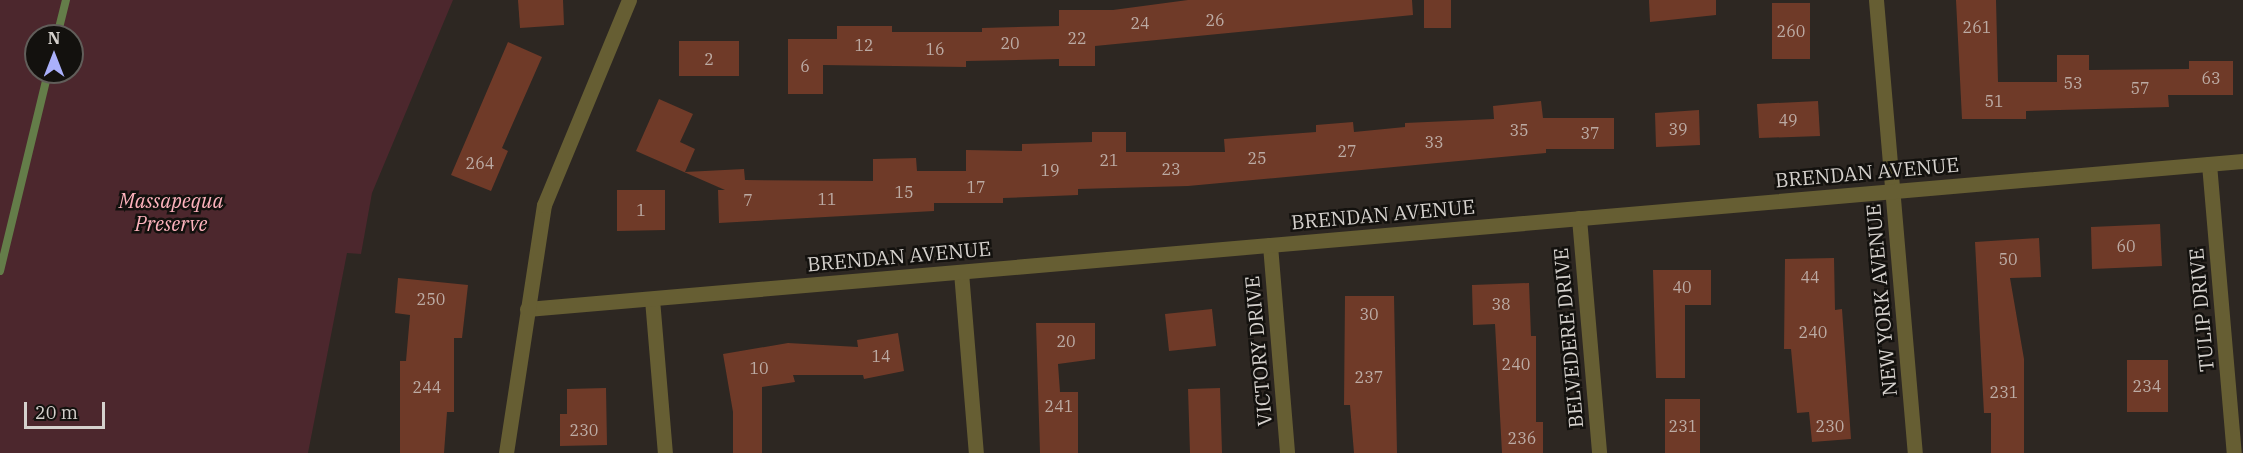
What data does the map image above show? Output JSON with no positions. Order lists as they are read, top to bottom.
{
  "streets": {
    "street": [
      "BRENDAN AVENUE",
      "NEW YORK AVENUE",
      "TULIP DRIVE",
      "BELVEDERE DRIVE",
      "VICTORY DRIVE"
    ]
  },
  "crossings": [
    ["BRENDAN AVENUE", "NEW YORK AVENUE"],
    ["BRENDAN AVENUE", "TULIP DRIVE"],
    ["BRENDAN AVENUE", "BELVEDERE DRIVE"],
    ["BRENDAN AVENUE", "VICTORY DRIVE"]
  ],
  "parks": ["Massapequa Preserve"],
  "house_numbers": [
    "26",
    "24",
    "261",
    "260",
    "22",
    "20",
    "12",
    "16",
    "2",
    "6",
    "63",
    "53",
    "57",
    "51",
    "49",
    "39",
    "35",
    "37",
    "33",
    "27",
    "25",
    "21",
    "264",
    "23",
    "19",
    "17",
    "15",
    "11",
    "7",
    "1",
    "60",
    "50",
    "44",
    "40",
    "250",
    "38",
    "30",
    "240",
    "20",
    "14",
    "240",
    "10",
    "237",
    "234",
    "244",
    "231",
    "241",
    "231",
    "230",
    "230",
    "236"
  ],
  "scale_bar": "20 m",
  "north": "top"
}
